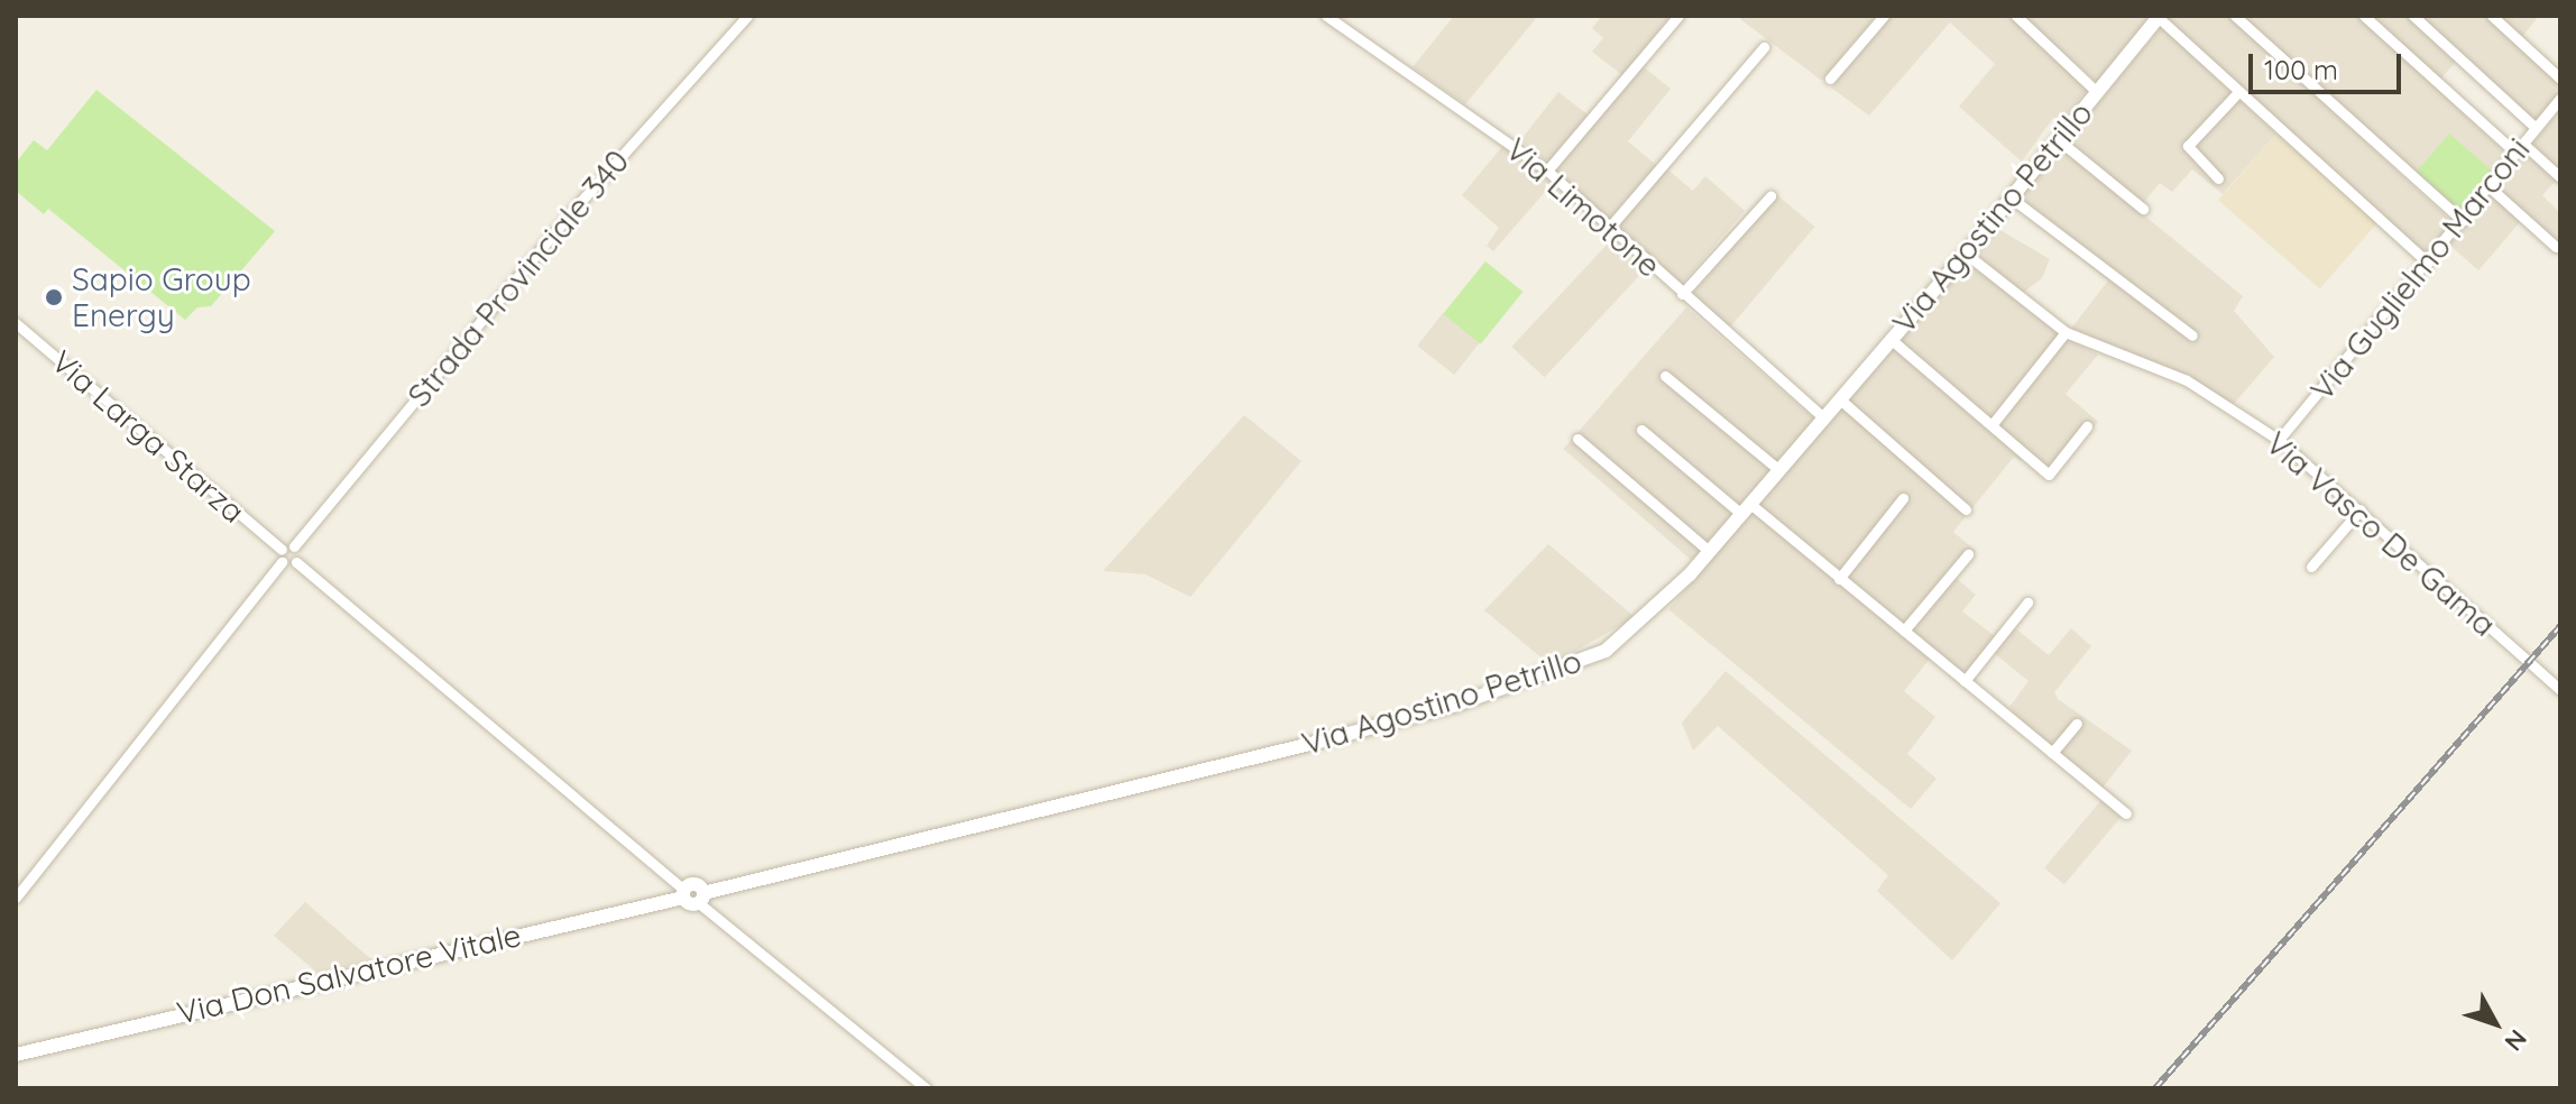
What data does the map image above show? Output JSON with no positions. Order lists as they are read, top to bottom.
{
  "streets": {
    "street": [
      "Via Limotone",
      "Via Agostino Petrillo",
      "Via Guglielmo Marconi",
      "Strada Provinciale 340",
      "Via Larga Starza",
      "Via Vasco De Gama",
      "Via Don Salvatore Vitale"
    ]
  },
  "crossings": [
    ["Via Limotone", "Via Agostino Petrillo"],
    ["Via Agostino Petrillo", "Via Vasco De Gama"],
    ["Via Guglielmo Marconi", "Via Vasco De Gama"]
  ],
  "places": ["Sapio Group Energy"],
  "scale_bar": "100 m",
  "north": "bottom right"
}
